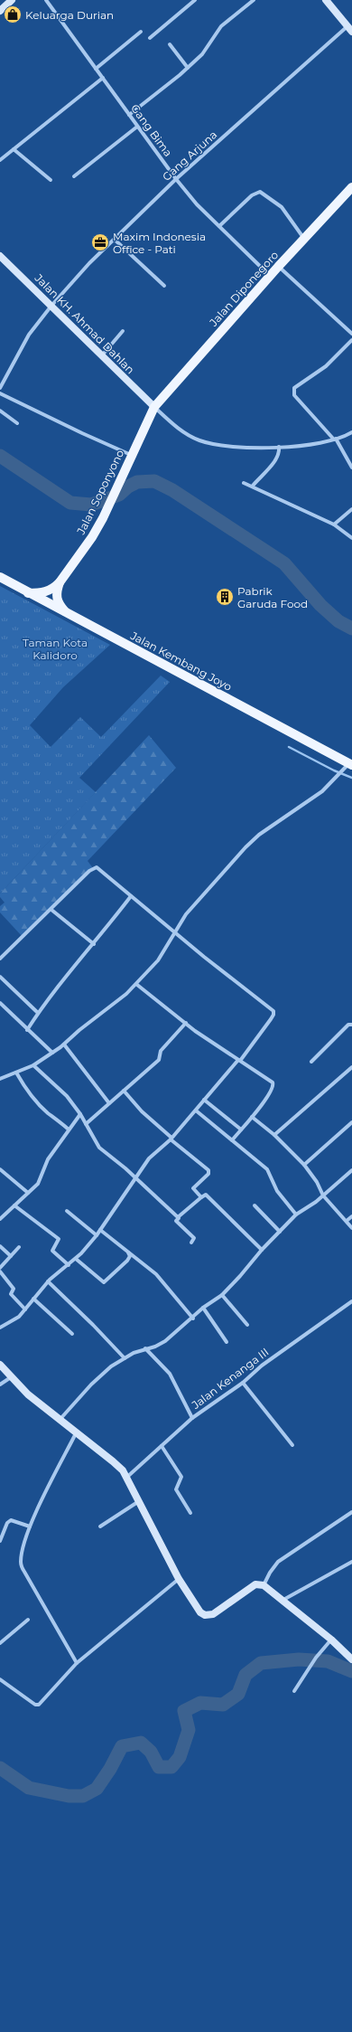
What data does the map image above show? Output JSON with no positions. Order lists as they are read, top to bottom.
{
  "streets": {
    "main road": ["Jalan Diponegoro", "Jalan Soponyono", "Jalan Kembang Joyo"],
    "street": [
      "Gang Bima",
      "Gang Arjuna",
      "Jalan KH. Ahmad Dahlan",
      "Jalan Kenanga III"
    ]
  },
  "crossings": [
    ["Gang Bima", "Gang Arjuna"],
    ["Gang Bima", "Jalan Diponegoro"],
    ["Gang Arjuna", "Jalan KH. Ahmad Dahlan"],
    ["Jalan Diponegoro", "Jalan KH. Ahmad Dahlan"],
    ["Jalan Diponegoro", "Jalan Soponyono"],
    ["Jalan KH. Ahmad Dahlan", "Jalan Soponyono"]
  ],
  "parks": ["Taman Kota Kalidoro"],
  "places": {
    "shop": ["Keluarga Durian"],
    "office": ["Maxim Indonesia Office - Pati"],
    "building": ["Pabrik Garuda Food"]
  }
}
